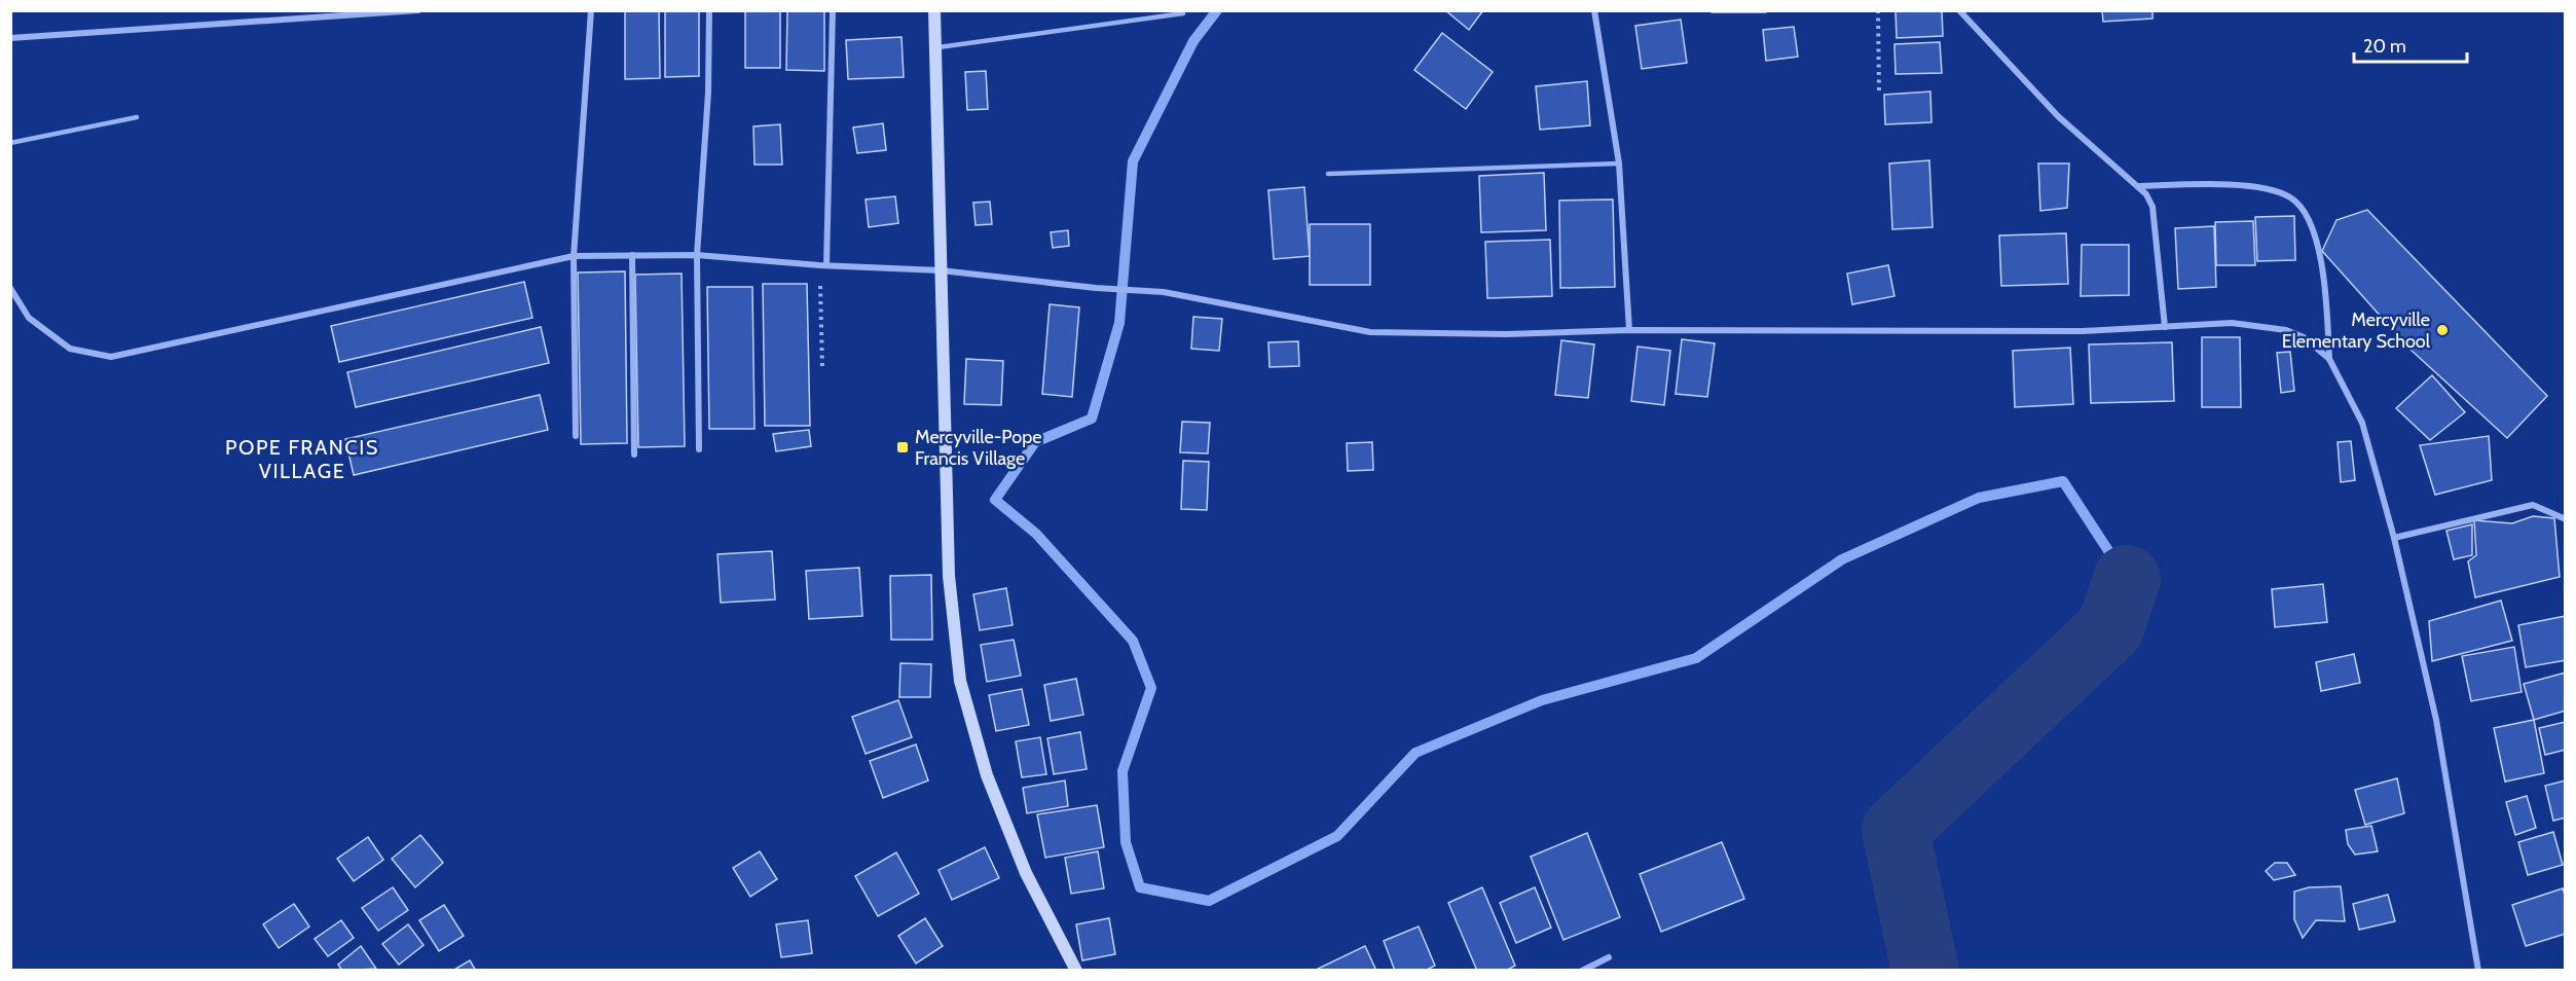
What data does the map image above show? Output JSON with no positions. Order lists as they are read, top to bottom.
{
  "districts": ["POPE FRANCIS VILLAGE"],
  "places": {
    "other": ["Mercyville Elementary School"],
    "transit": ["Mercyville-Pope Francis Village"]
  },
  "scale_bar": "20 m"
}
